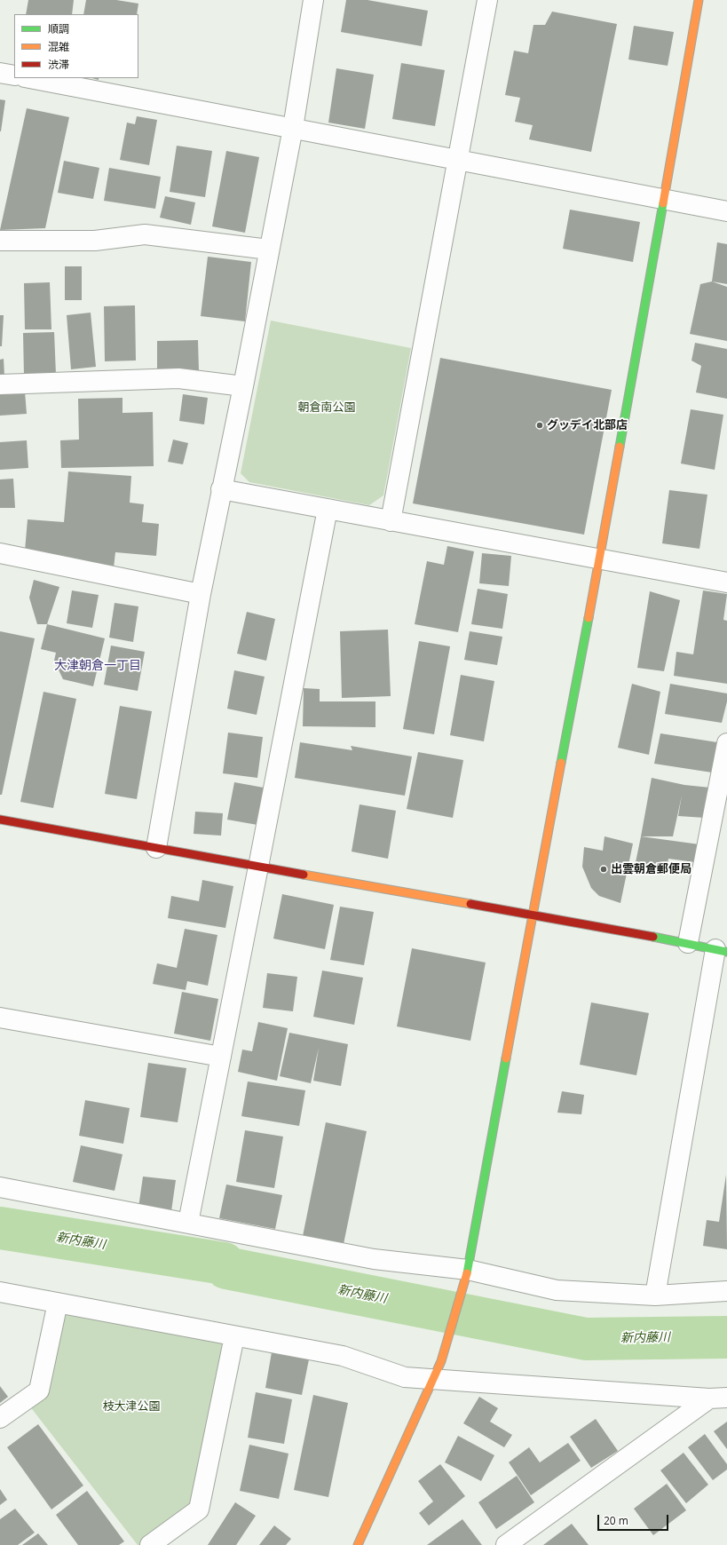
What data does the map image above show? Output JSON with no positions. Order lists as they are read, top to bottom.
{
  "districts": ["大津朝倉一丁目"],
  "water": ["新内藤川"],
  "parks": ["朝倉南公園", "枝大津公園"],
  "places": ["グッデイ北部店", "出雲朝倉郵便局"],
  "legend": ["順調", "混雑", "渋滞"],
  "scale_bar": "20 m"
}
